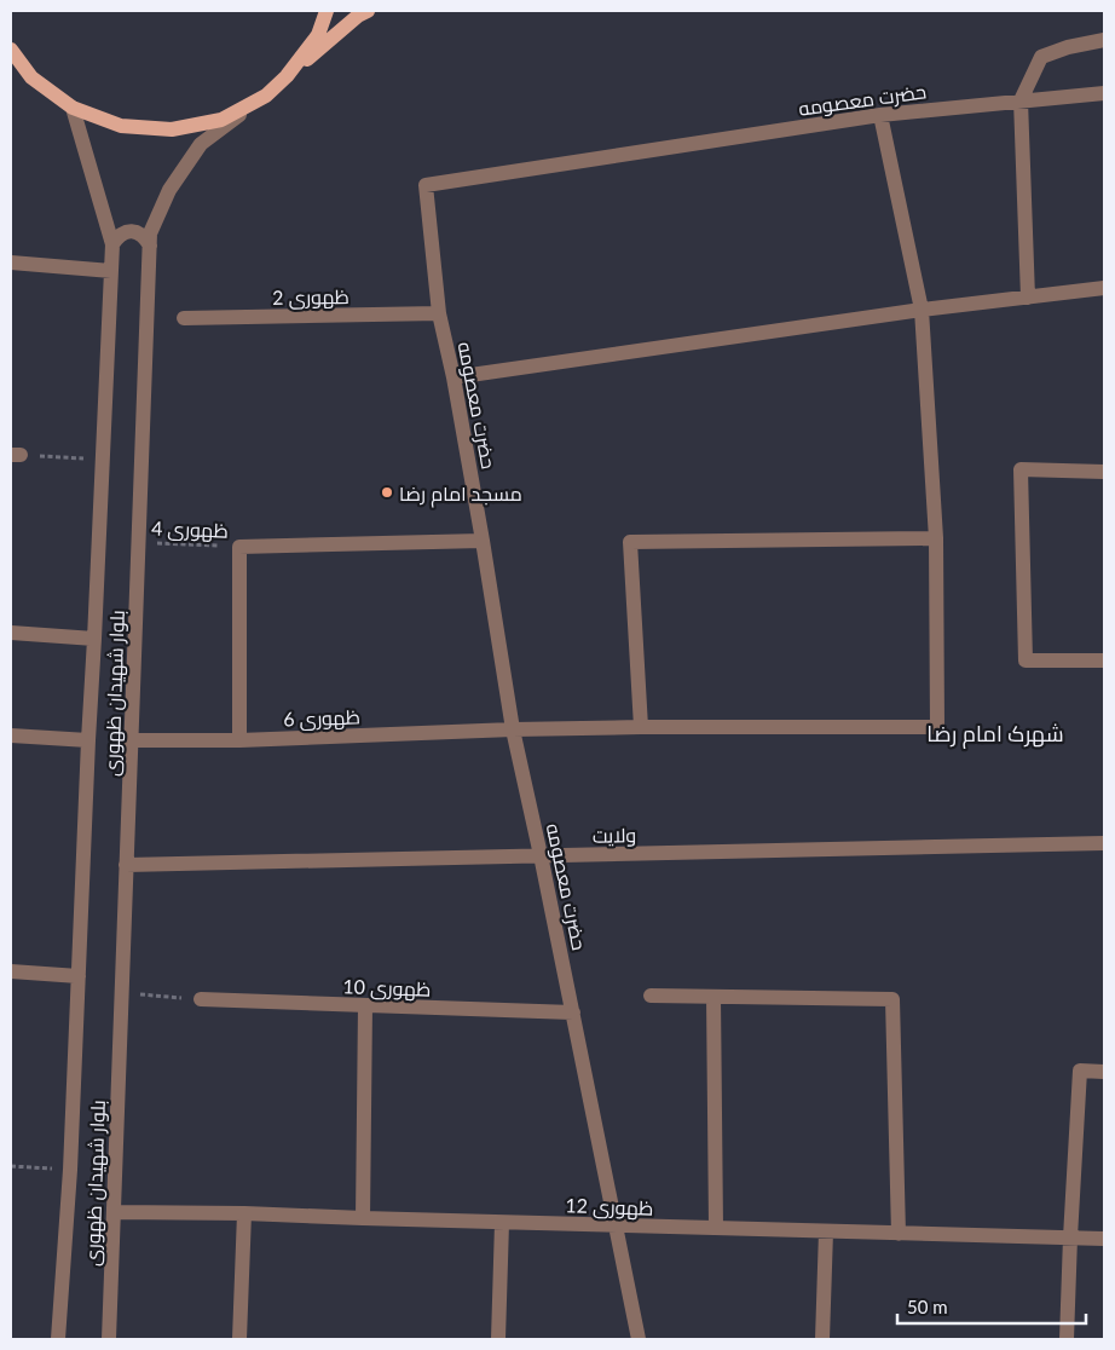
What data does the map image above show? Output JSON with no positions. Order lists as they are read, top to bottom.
{
  "streets": {
    "street": [
      "حضرت معصومه",
      "ظهوری 2",
      "بلوار شهیدان ظهوری",
      "ظهوری 6",
      "ولایت",
      "ظهوری 10",
      "ظهوری 12"
    ],
    "path": ["ظهوری 4"]
  },
  "crossings": [
    ["حضرت معصومه", "ظهوری 2"],
    ["حضرت معصومه", "ظهوری 6"],
    ["حضرت معصومه", "ولایت"],
    ["حضرت معصومه", "ظهوری 10"],
    ["حضرت معصومه", "ظهوری 12"],
    ["ظهوری 4", "بلوار شهیدان ظهوری"],
    ["بلوار شهیدان ظهوری", "ظهوری 6"],
    ["بلوار شهیدان ظهوری", "ولایت"],
    ["بلوار شهیدان ظهوری", "ظهوری 12"]
  ],
  "districts": ["شهرک امام رضا"],
  "places": ["مسجد امام رضا"],
  "scale_bar": "50 m"
}
